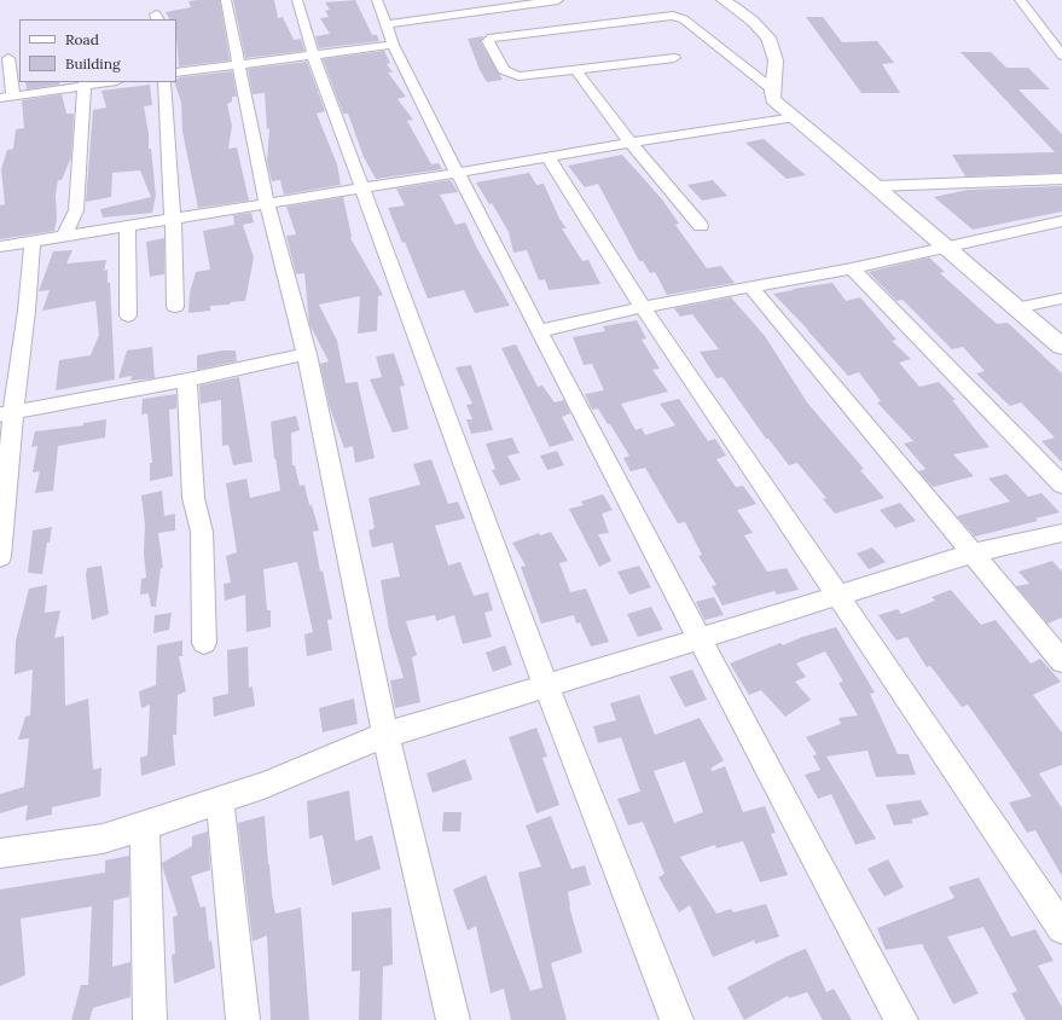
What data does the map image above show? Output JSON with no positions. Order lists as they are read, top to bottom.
{
  "legend": ["Road", "Building"]
}
